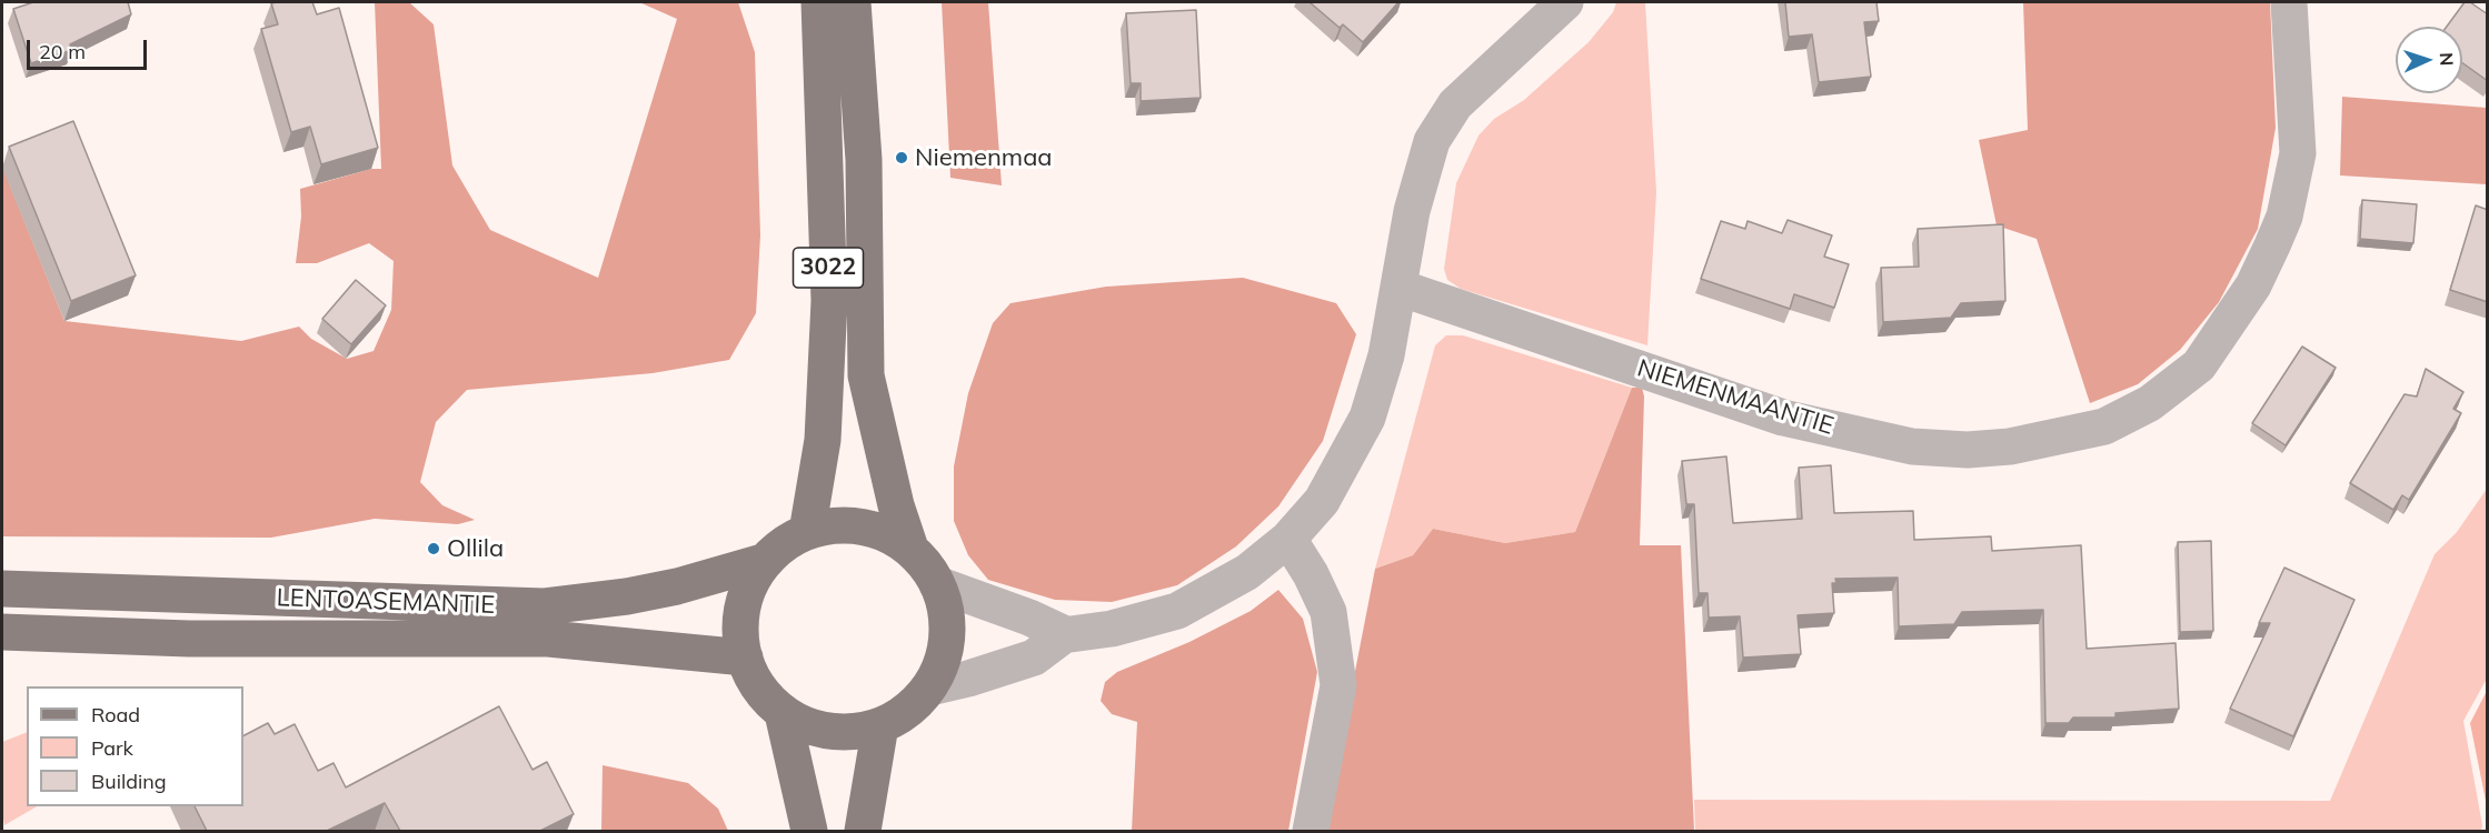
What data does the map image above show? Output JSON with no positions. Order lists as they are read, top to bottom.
{
  "streets": {
    "main road": ["3022", "LENTOASEMANTIE"],
    "street": ["NIEMENMAANTIE"]
  },
  "crossings": [
    ["3022", "LENTOASEMANTIE"]
  ],
  "places": ["Niemenmaa", "Ollila"],
  "legend": ["Road", "Park", "Building"],
  "scale_bar": "20 m",
  "north": "right"
}
